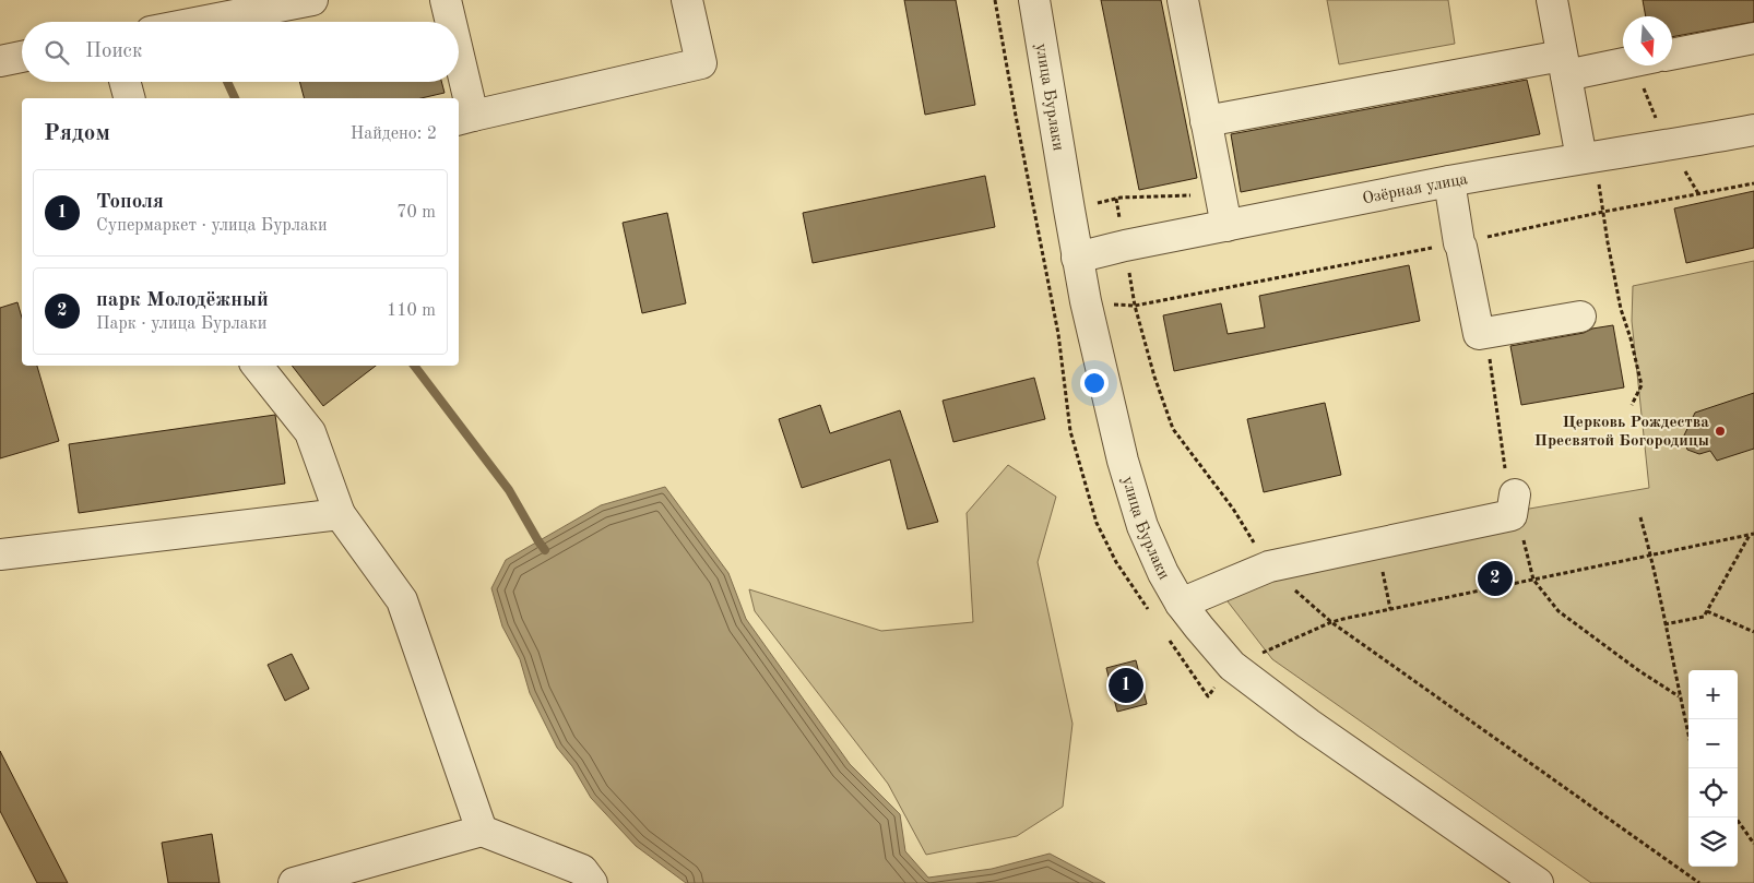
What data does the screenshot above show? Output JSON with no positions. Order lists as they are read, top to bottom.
{
  "streets": {
    "street": ["улица Бурлаки", "Озёрная улица"]
  },
  "crossings": [
    ["улица Бурлаки", "Озёрная улица"]
  ],
  "places": ["Церковь Рождества Пресвятой Богородицы"],
  "north": "bottom",
  "page": {
    "search": "Поиск",
    "heading": ["Рядом", "Найдено: 2"],
    "list": [
      {
        "mark": "1",
        "name": "Тополя",
        "note": "Супермаркет · улица Бурлаки",
        "value": "70 m"
      },
      {
        "mark": "2",
        "name": "парк Молодёжный",
        "note": "Парк · улица Бурлаки",
        "value": "110 m"
      }
    ],
    "pins": ["2", "1"],
    "map_buttons": ["+", "−"]
  }
}
